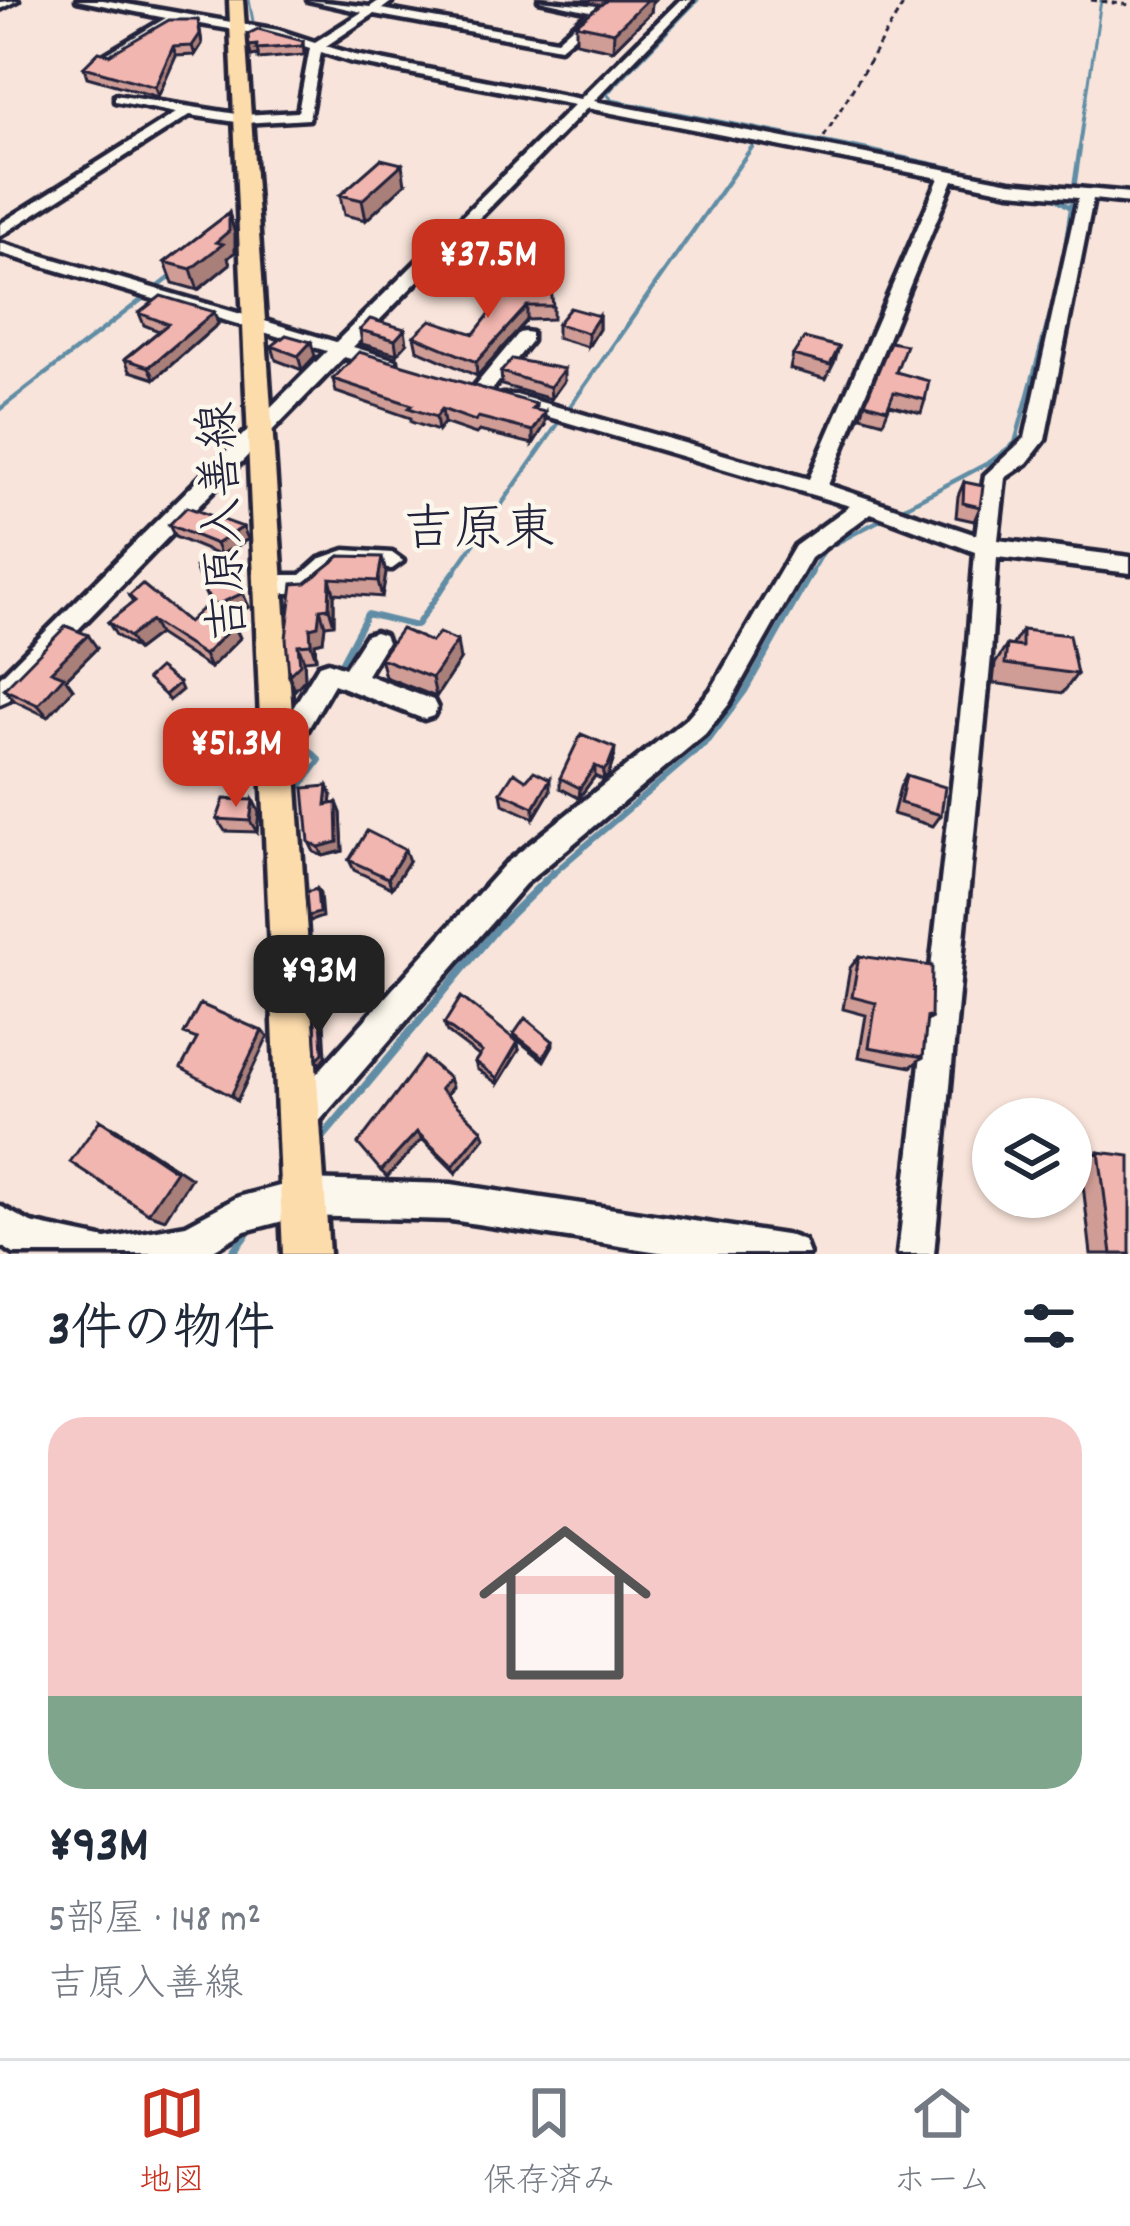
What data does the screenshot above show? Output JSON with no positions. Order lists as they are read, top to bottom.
{
  "streets": {
    "main road": ["吉原入善線"]
  },
  "districts": ["吉原東"],
  "page": {
    "price": ["¥37.5M", "¥51.3M", "¥93M"],
    "heading": "3件の物件",
    "list": [
      {
        "name": "¥93M",
        "note": "5部屋 · 148 m² · 吉原入善線"
      }
    ],
    "tabs": ["地図", "保存済み", "ホーム"]
  }
}
